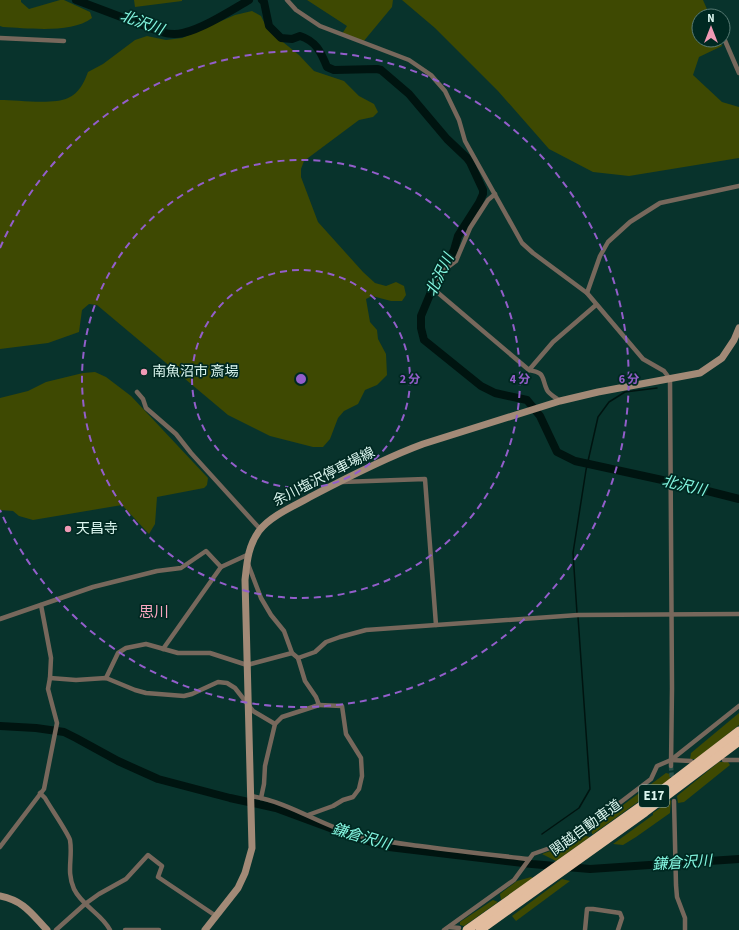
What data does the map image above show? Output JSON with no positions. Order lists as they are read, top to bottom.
{
  "streets": {
    "highway": ["E17", "関越自動車道"],
    "main road": ["余川塩沢停車場線"]
  },
  "districts": ["思川"],
  "water": ["北沢川", "鎌倉沢川"],
  "places": ["南魚沼市 斎場", "天昌寺"],
  "north": "top",
  "rings": ["2 分", "4 分", "6 分"]
}
